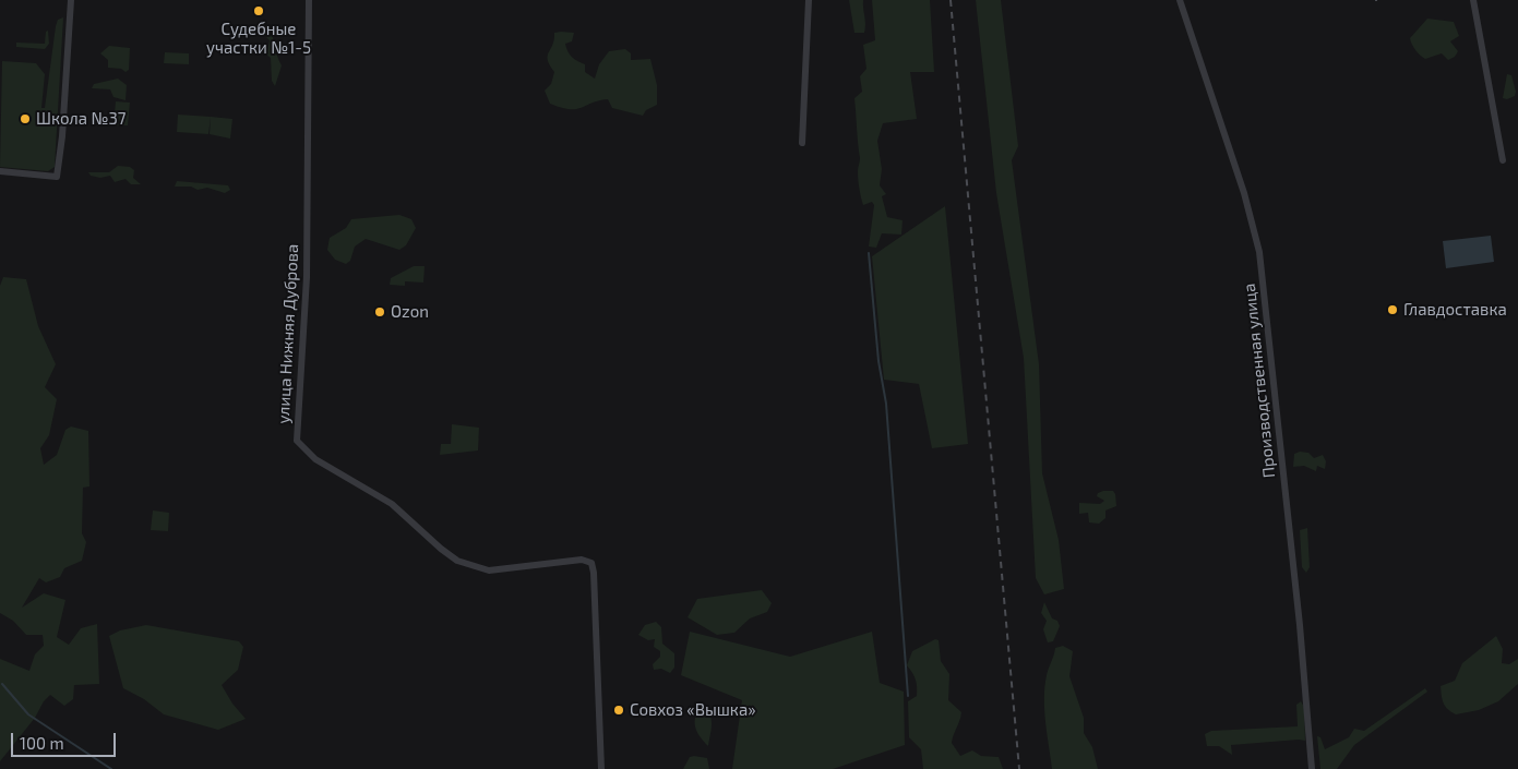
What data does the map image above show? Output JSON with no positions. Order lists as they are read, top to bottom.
{
  "streets": {
    "street": ["улица Нижняя Дуброва", "Производственная улица"]
  },
  "places": [
    "Судебные участки №1-5",
    "Школа №37",
    "Главдоставка",
    "Ozon",
    "Совхоз «Вышка»"
  ],
  "scale_bar": "100 m"
}
